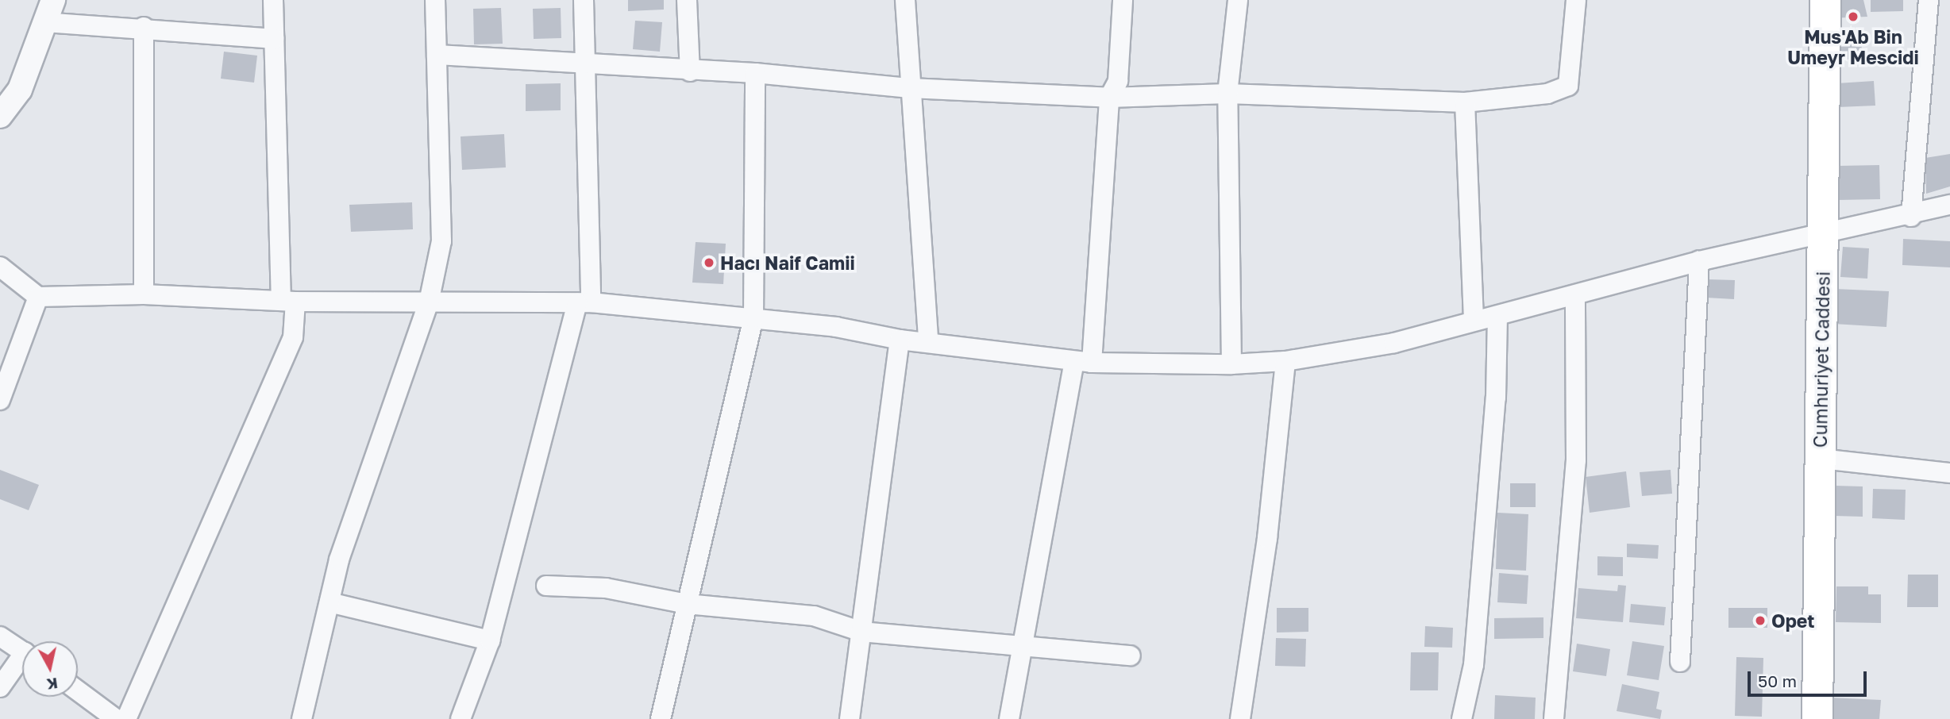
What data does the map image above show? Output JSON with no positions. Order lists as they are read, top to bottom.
{
  "streets": {
    "main road": ["Cumhuriyet Caddesi"]
  },
  "places": ["Mus'Ab Bin Umeyr Mescidi", "Hacı Naif Camii", "Opet"],
  "scale_bar": "50 m",
  "north": "bottom"
}
